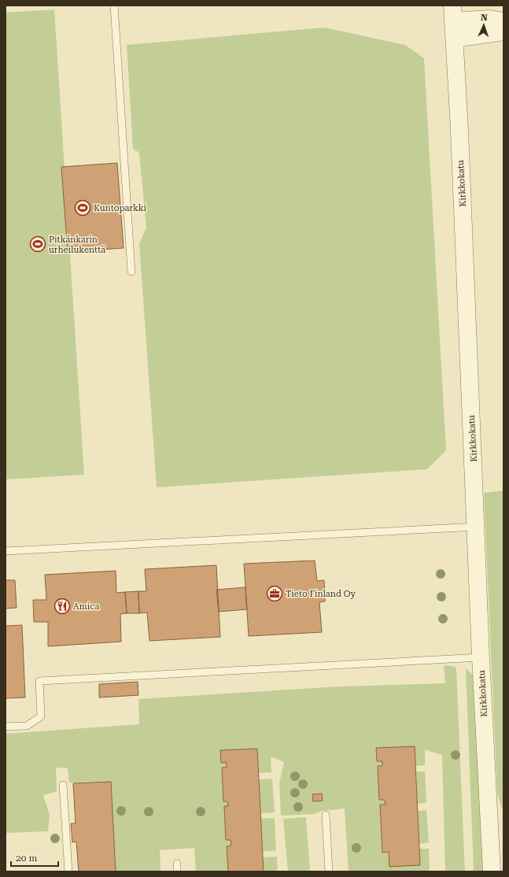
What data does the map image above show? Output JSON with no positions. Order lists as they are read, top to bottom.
{
  "streets": {
    "street": ["Kirkkokatu"]
  },
  "places": {
    "sports": ["Kuntoparkki", "Pitkänkarin urheilukenttä"],
    "office": ["Tieto Finland Oy"],
    "restaurant": ["Amica"]
  },
  "scale_bar": "20 m",
  "north": "top"
}
